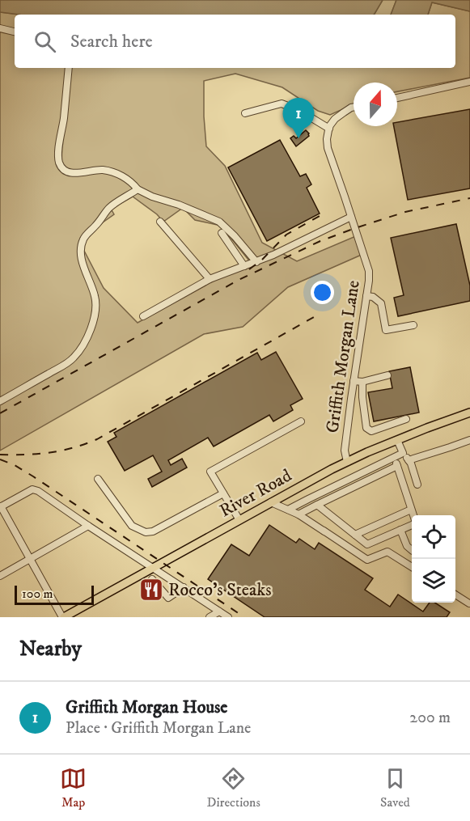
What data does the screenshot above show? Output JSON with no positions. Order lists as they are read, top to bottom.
{
  "streets": {
    "main road": ["River Road"],
    "street": ["Griffith Morgan Lane"]
  },
  "crossings": [
    ["Griffith Morgan Lane", "River Road"]
  ],
  "places": {
    "restaurant": ["Rocco's Steaks"]
  },
  "scale_bar": "100 m",
  "north": "top",
  "page": {
    "search": "Search here",
    "pins": "1",
    "scale": "100 m",
    "heading": "Nearby",
    "list": [
      {
        "mark": "1",
        "name": "Griffith Morgan House",
        "note": "Place · Griffith Morgan Lane",
        "value": "200 m"
      }
    ],
    "nav": ["Map", "Directions", "Saved"]
  }
}
